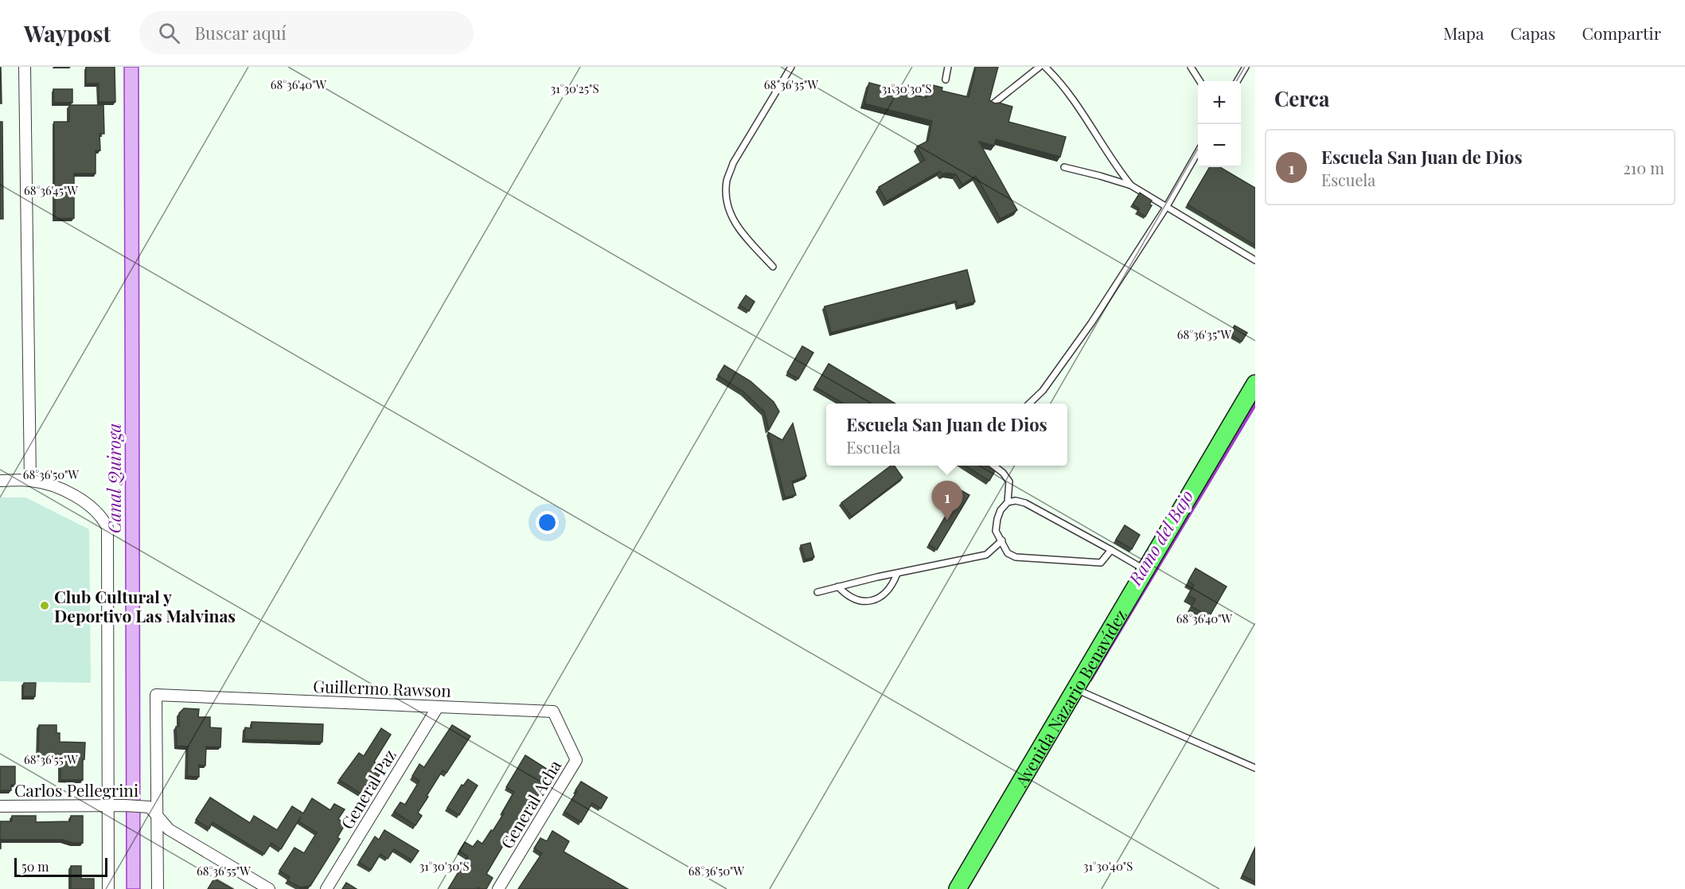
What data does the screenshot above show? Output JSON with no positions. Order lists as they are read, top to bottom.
{
  "streets": {
    "main road": ["Avenida Nazario Benavídez"],
    "street": [
      "Guillermo Rawson",
      "General Paz",
      "Carlos Pellegrini",
      "General Acha"
    ]
  },
  "crossings": [
    ["Guillermo Rawson", "General Paz"],
    ["Guillermo Rawson", "Carlos Pellegrini"],
    ["Guillermo Rawson", "General Acha"]
  ],
  "water": ["Canal Quiroga", "Ramo del Bajo"],
  "places": ["Club Cultural y Deportivo Las Malvinas"],
  "scale_bar": "50 m",
  "page": {
    "header": "Waypost",
    "search": "Buscar aquí",
    "nav": ["Mapa", "Capas", "Compartir"],
    "heading": "Cerca",
    "map_buttons": ["+", "−"],
    "list": [
      {
        "mark": "1",
        "name": "Escuela San Juan de Dios",
        "note": "Escuela",
        "value": "210 m"
      }
    ],
    "popup": ["Escuela San Juan de Dios", "Escuela"],
    "pins": "1",
    "scale": "50 m"
  },
  "coordinates": [
    "68°36'40\"W",
    "68°36'35\"W",
    "31°30'25\"S",
    "31°30'30\"S",
    "68°36'45\"W",
    "68°36'50\"W",
    "68°36'55\"W",
    "31°30'40\"S"
  ]
}
